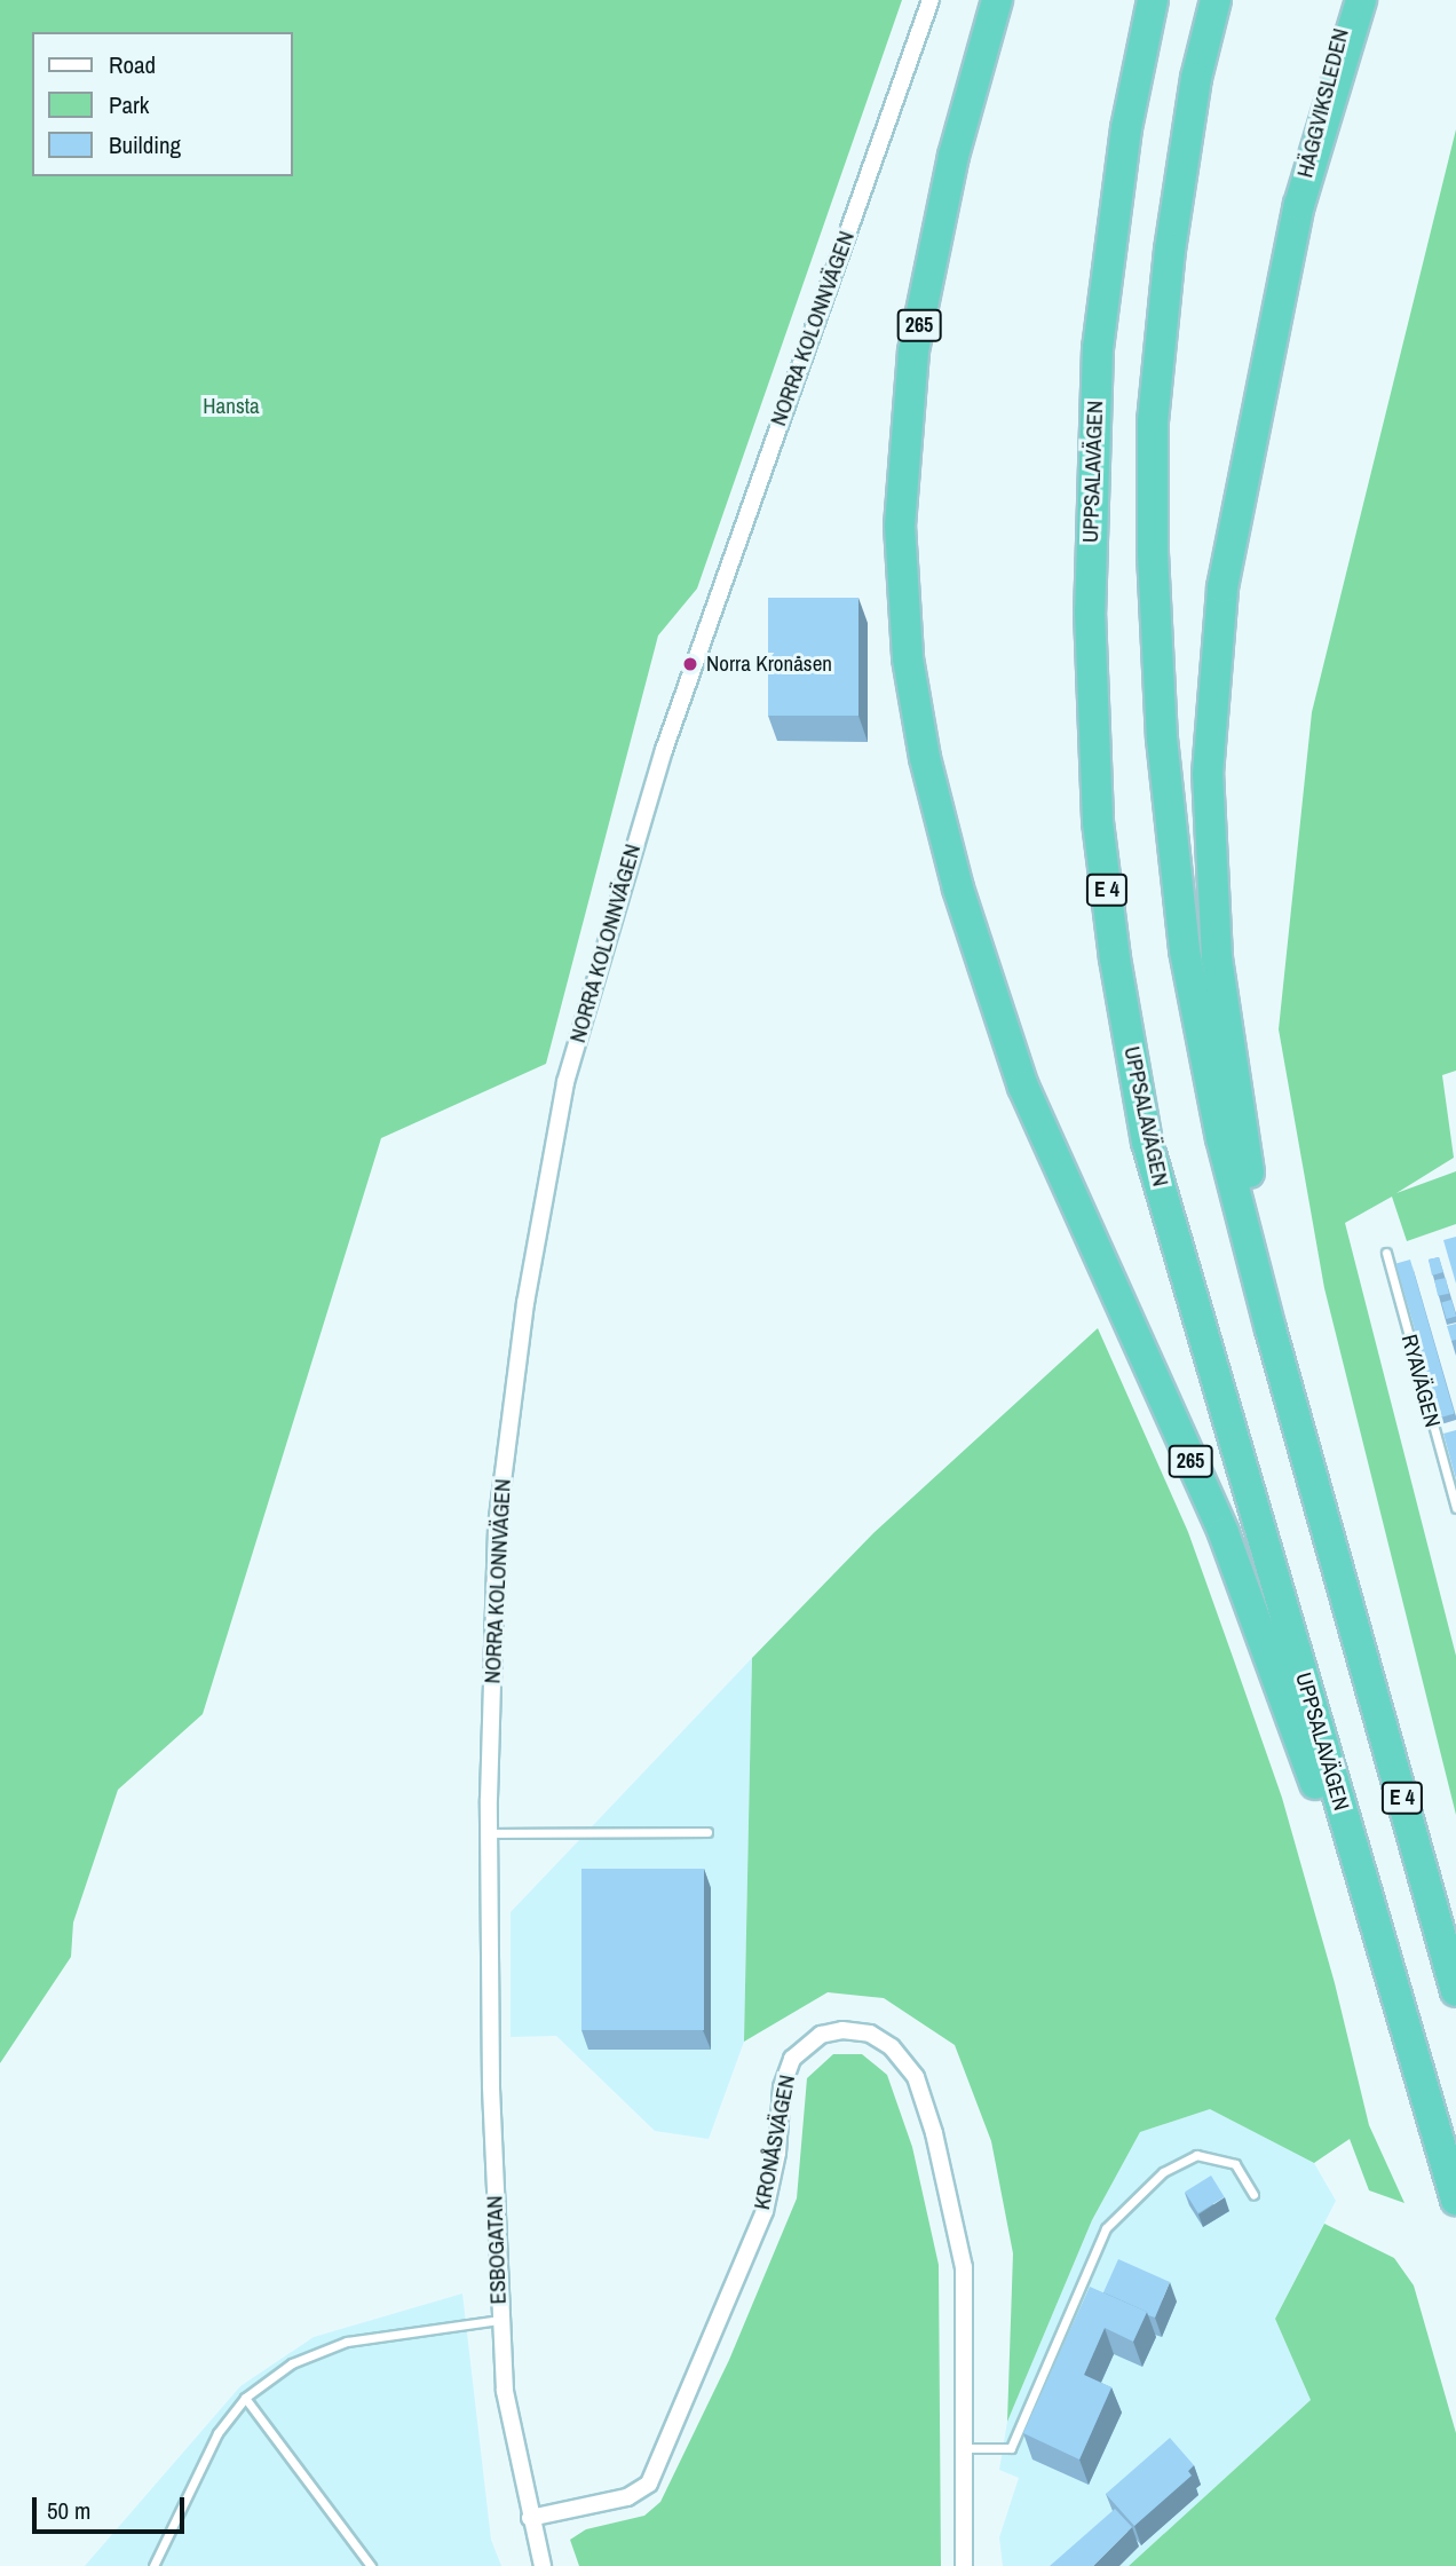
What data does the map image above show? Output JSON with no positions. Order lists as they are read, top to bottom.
{
  "streets": {
    "highway": [
      "HÄGGVIKSLEDEN",
      "265",
      "UPPSALAVÄGEN",
      "E 4"
    ],
    "street": ["NORRA KOLONNVÄGEN", "KRONÅSVÄGEN", "ESBOGATAN"],
    "lane": ["RYAVÄGEN"]
  },
  "crossings": [
    ["265", "UPPSALAVÄGEN"],
    ["NORRA KOLONNVÄGEN", "ESBOGATAN"],
    ["KRONÅSVÄGEN", "ESBOGATAN"]
  ],
  "parks": ["Hansta"],
  "places": ["Norra Kronåsen"],
  "legend": ["Road", "Park", "Building"],
  "scale_bar": "50 m"
}
